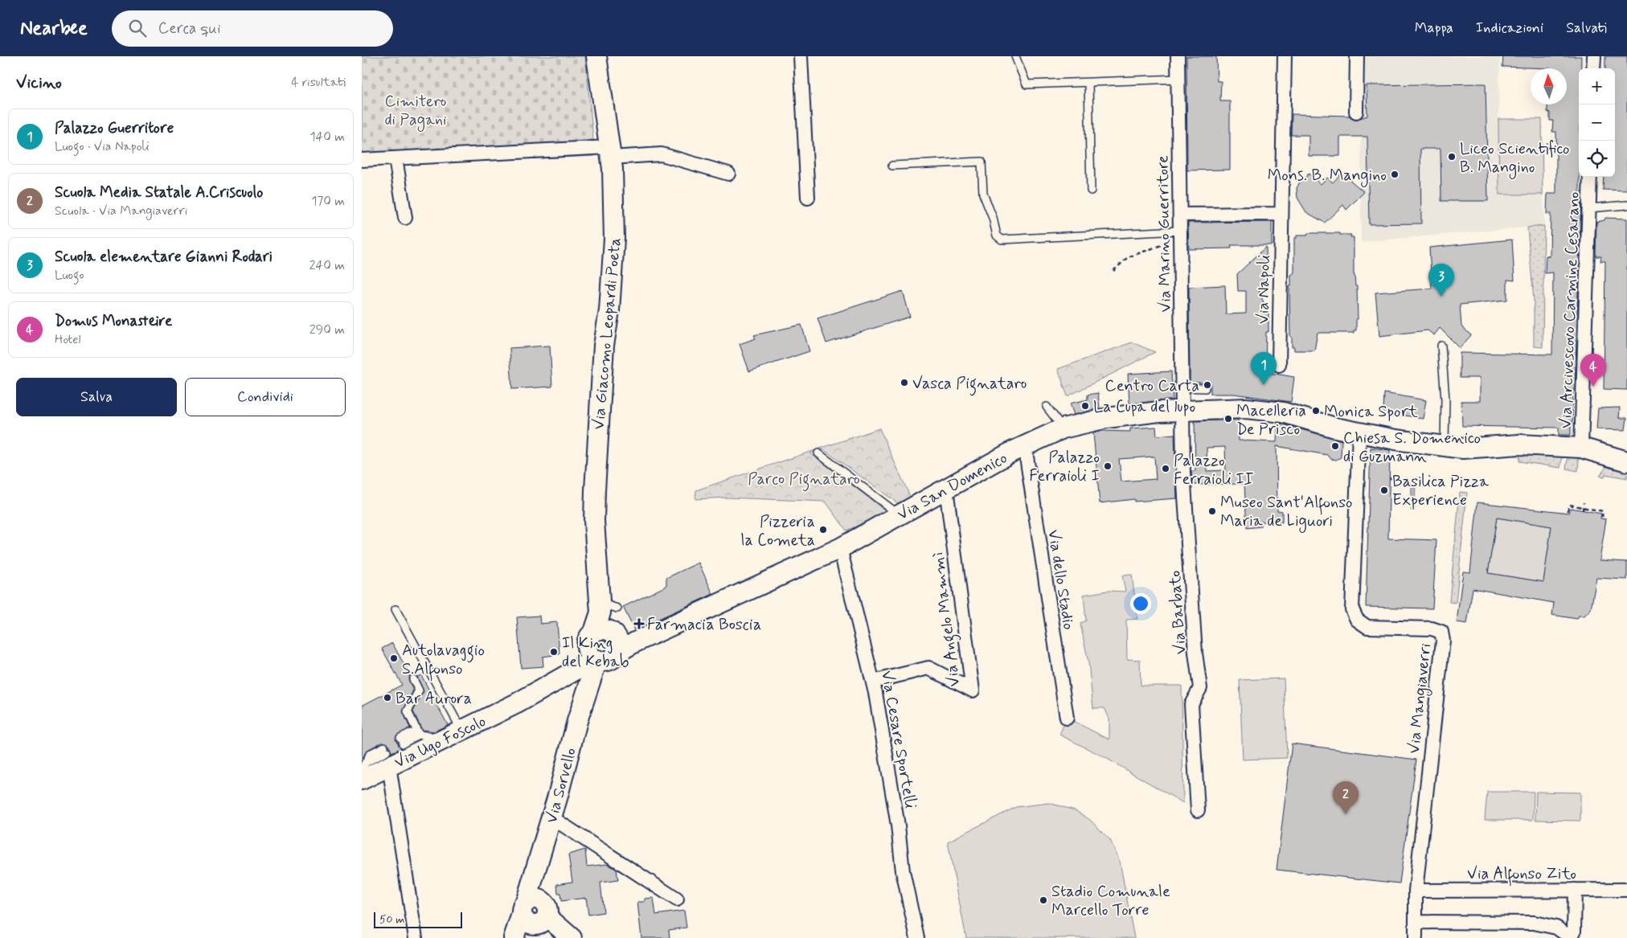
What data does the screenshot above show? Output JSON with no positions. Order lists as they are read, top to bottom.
{
  "streets": {
    "street": [
      "Via Marino Guerritore",
      "Via Napoli",
      "Via Arcivescovo Carmine Cesarano",
      "Via Giacomo Leopardi Poeta",
      "Via San Domenico",
      "Via dello Stadio",
      "Via Barbato",
      "Via Angelo Mammì",
      "Via Mangiaverri",
      "Via Cesare Sportelli",
      "Via Ugo Foscolo",
      "Via Sorvello",
      "Via Alfonso Zito"
    ]
  },
  "crossings": [
    ["Via Marino Guerritore", "Via San Domenico"],
    ["Via Marino Guerritore", "Via Barbato"],
    ["Via Arcivescovo Carmine Cesarano", "Via San Domenico"],
    ["Via Giacomo Leopardi Poeta", "Via San Domenico"],
    ["Via Giacomo Leopardi Poeta", "Via Sorvello"],
    ["Via San Domenico", "Via dello Stadio"],
    ["Via San Domenico", "Via Barbato"],
    ["Via San Domenico", "Via Angelo Mammì"],
    ["Via San Domenico", "Via Mangiaverri"],
    ["Via San Domenico", "Via Cesare Sportelli"],
    ["Via San Domenico", "Via Ugo Foscolo"],
    ["Via San Domenico", "Via Sorvello"],
    ["Via Angelo Mammì", "Via Cesare Sportelli"],
    ["Via Mangiaverri", "Via Alfonso Zito"]
  ],
  "parks": ["Cimitero di Pagani", "Parco Pignataro"],
  "places": {
    "other": [
      "Liceo Scientifico B. Mangino",
      "Mons. B. Mangino",
      "Vasca Pignataro",
      "Centro Carta",
      "La Cupa del lupo",
      "Monica Sport",
      "Macelleria De Prisco",
      "Chiesa S. Domenico di Guzmann",
      "Palazzo Ferraioli I",
      "Palazzo Ferraioli II",
      "Basilica Pizza Experience",
      "Museo Sant'Alfonso Maria de Liguori",
      "Pizzeria la Cometa",
      "Il King del Kebab",
      "Autolavaggio S.Alfonso",
      "Bar Aurora",
      "Stadio Comunale Marcello Torre"
    ],
    "health": ["Farmacia Boscia"]
  },
  "scale_bar": "50 m",
  "north": "top",
  "page": {
    "header": "Nearbee",
    "search": "Cerca qui",
    "nav": ["Mappa", "Indicazioni", "Salvati"],
    "heading": ["Vicino", "4 risultati"],
    "map_buttons": ["+", "−"],
    "list": [
      {
        "mark": "1",
        "name": "Palazzo Guerritore",
        "note": "Luogo · Via Napoli",
        "value": "140 m"
      },
      {
        "mark": "2",
        "name": "Scuola Media Statale A.Criscuolo",
        "note": "Scuola · Via Mangiaverri",
        "value": "170 m"
      },
      {
        "mark": "3",
        "name": "Scuola elementare Gianni Rodari",
        "note": "Luogo",
        "value": "240 m"
      },
      {
        "mark": "4",
        "name": "Domus Monasteire",
        "note": "Hotel",
        "value": "290 m"
      }
    ],
    "pins": [
      "3",
      "1",
      "4",
      "2"
    ],
    "buttons": ["Salva", "Condividi"],
    "scale": "50 m"
  }
}
